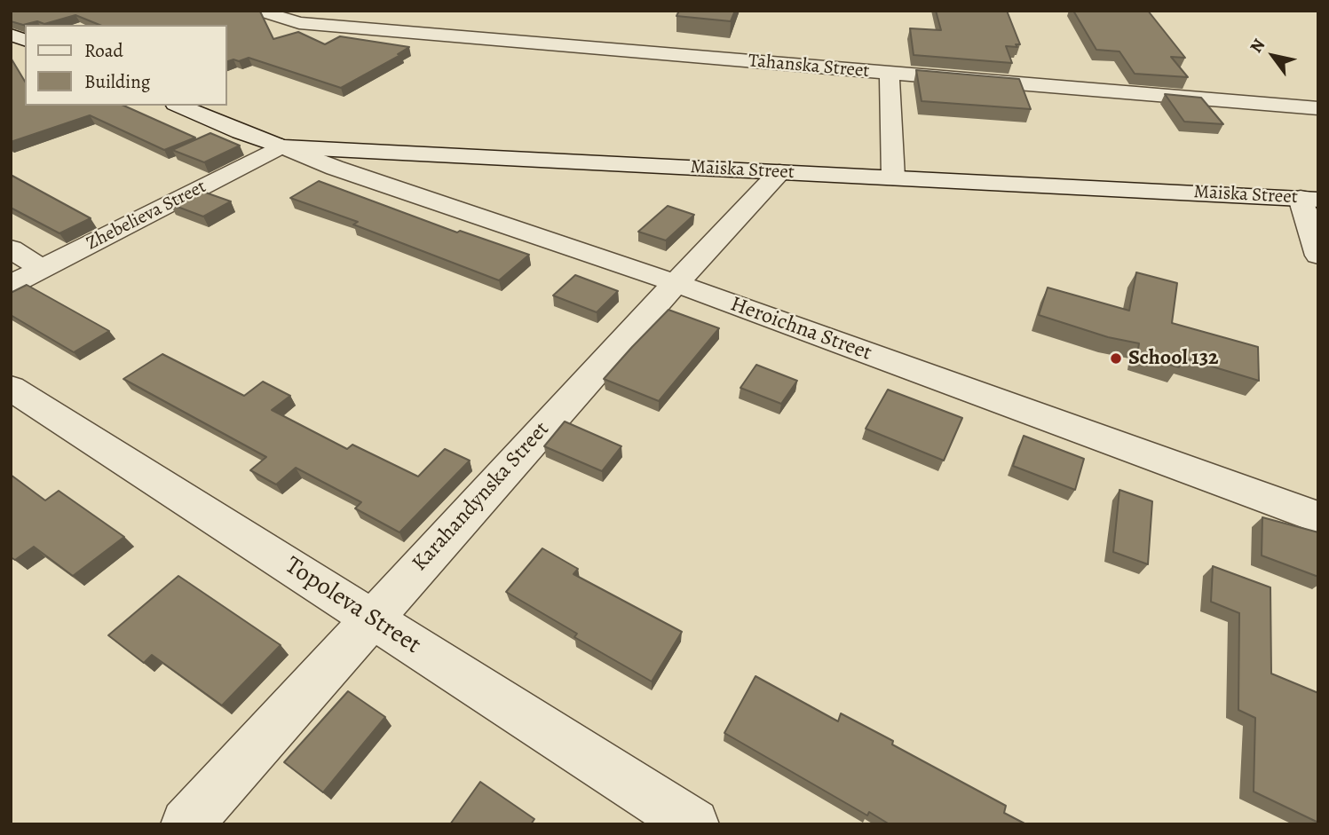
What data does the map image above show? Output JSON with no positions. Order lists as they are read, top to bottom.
{
  "streets": {
    "street": [
      "Tahanska Street",
      "Maiska Street",
      "Zhebelieva Street",
      "Heroichna Street",
      "Karahandynska Street",
      "Topoleva Street"
    ]
  },
  "crossings": [
    ["Maiska Street", "Zhebelieva Street"],
    ["Maiska Street", "Heroichna Street"],
    ["Maiska Street", "Karahandynska Street"],
    ["Zhebelieva Street", "Heroichna Street"],
    ["Heroichna Street", "Karahandynska Street"],
    ["Karahandynska Street", "Topoleva Street"]
  ],
  "places": ["School 132"],
  "legend": ["Road", "Building"],
  "north": "top left"
}
